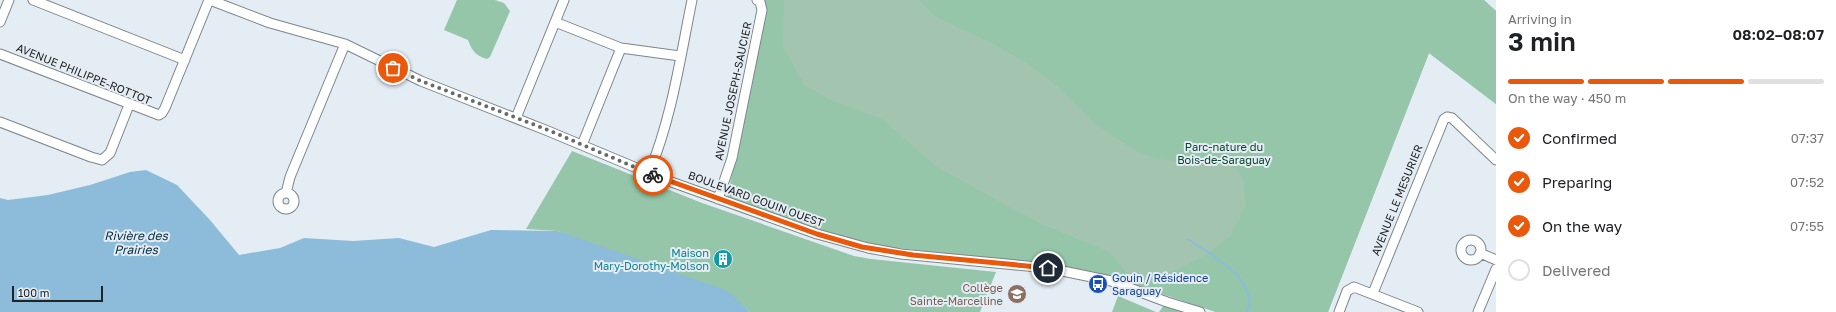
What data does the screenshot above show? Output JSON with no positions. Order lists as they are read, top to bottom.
{
  "streets": {
    "street": [
      "AVENUE PHILIPPE-ROTTOT",
      "AVENUE JOSEPH-SAUCIER",
      "BOULEVARD GOUIN OUEST",
      "AVENUE LE MESURIER"
    ]
  },
  "crossings": [
    ["AVENUE JOSEPH-SAUCIER", "BOULEVARD GOUIN OUEST"]
  ],
  "water": ["Rivière des Prairies"],
  "parks": ["Parc-nature du Bois-de-Saraguay"],
  "places": {
    "building": ["Maison Mary-Dorothy-Molson"],
    "bus stop": ["Gouin / Résidence Saraguay"],
    "school or university": ["Collège Sainte-Marcelline"]
  },
  "scale_bar": "100 m",
  "page": {
    "heading": ["3 min", "Arriving in", "08:02–08:07"],
    "bar": "On the way · 450 m",
    "list": [
      ["Confirmed", "07:37"],
      ["Preparing", "07:52"],
      ["On the way", "07:55"],
      "Delivered"
    ],
    "scale": "100 m"
  }
}
